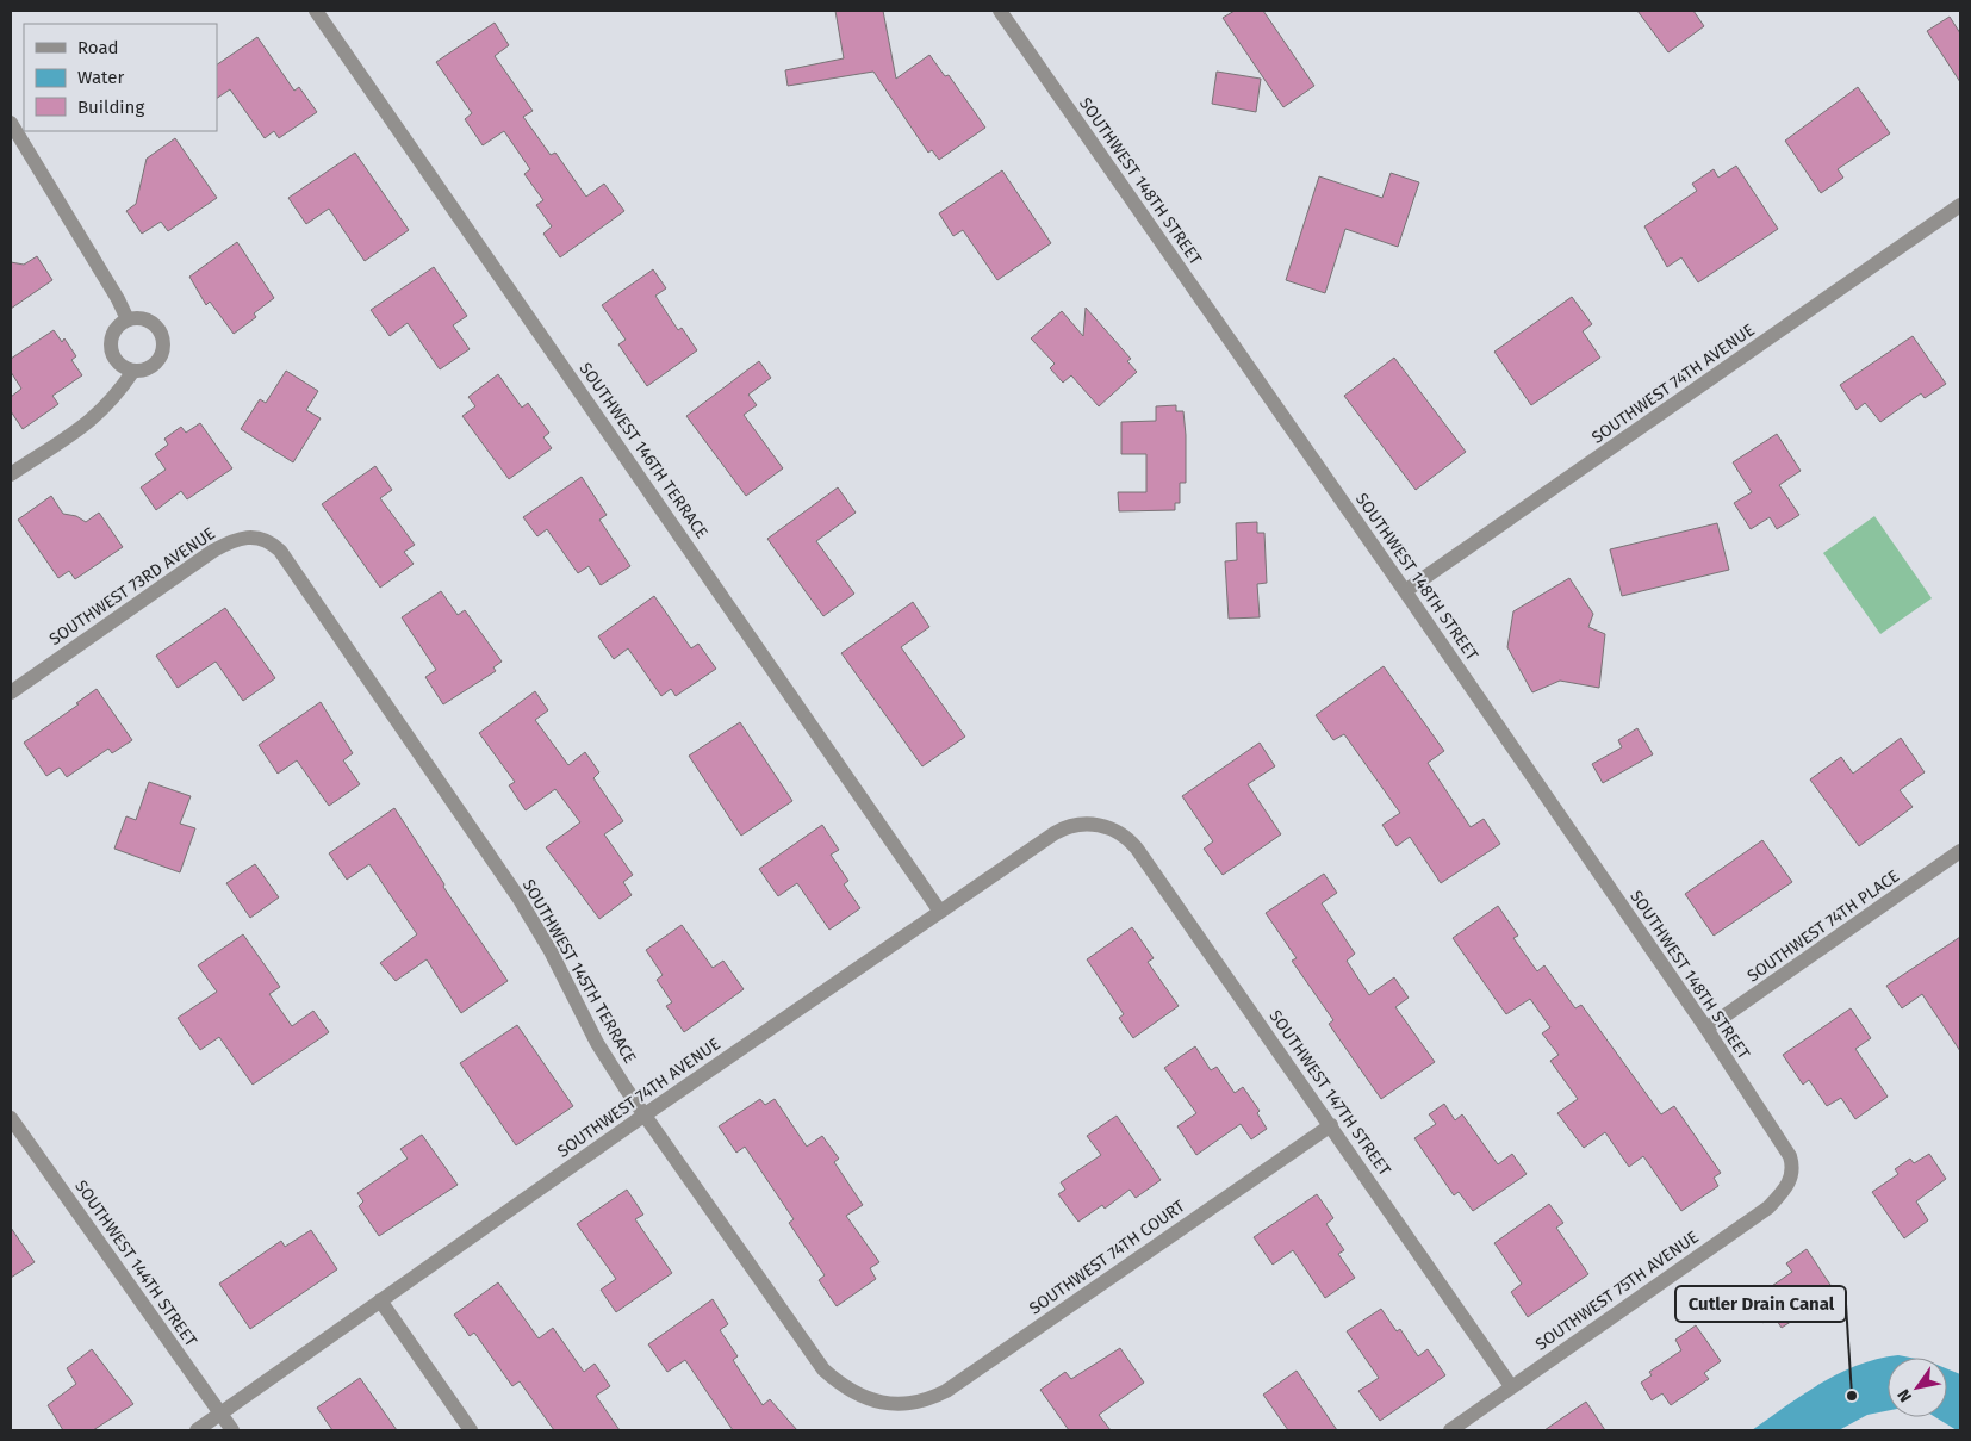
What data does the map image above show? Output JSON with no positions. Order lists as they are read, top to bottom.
{
  "streets": {
    "street": [
      "SOUTHWEST 148TH STREET",
      "SOUTHWEST 74TH AVENUE",
      "SOUTHWEST 146TH TERRACE",
      "SOUTHWEST 73RD AVENUE",
      "SOUTHWEST 74TH PLACE",
      "SOUTHWEST 145TH TERRACE",
      "SOUTHWEST 147TH STREET",
      "SOUTHWEST 74TH COURT",
      "SOUTHWEST 144TH STREET",
      "SOUTHWEST 75TH AVENUE"
    ]
  },
  "crossings": [
    ["SOUTHWEST 148TH STREET", "SOUTHWEST 74TH AVENUE"],
    ["SOUTHWEST 148TH STREET", "SOUTHWEST 74TH PLACE"],
    ["SOUTHWEST 148TH STREET", "SOUTHWEST 75TH AVENUE"],
    ["SOUTHWEST 74TH AVENUE", "SOUTHWEST 146TH TERRACE"],
    ["SOUTHWEST 74TH AVENUE", "SOUTHWEST 145TH TERRACE"],
    ["SOUTHWEST 74TH AVENUE", "SOUTHWEST 147TH STREET"],
    ["SOUTHWEST 74TH AVENUE", "SOUTHWEST 144TH STREET"],
    ["SOUTHWEST 73RD AVENUE", "SOUTHWEST 145TH TERRACE"],
    ["SOUTHWEST 145TH TERRACE", "SOUTHWEST 74TH COURT"],
    ["SOUTHWEST 147TH STREET", "SOUTHWEST 74TH COURT"],
    ["SOUTHWEST 147TH STREET", "SOUTHWEST 75TH AVENUE"]
  ],
  "places": ["Cutler Drain Canal"],
  "legend": ["Road", "Water", "Building"],
  "north": "bottom left"
}
